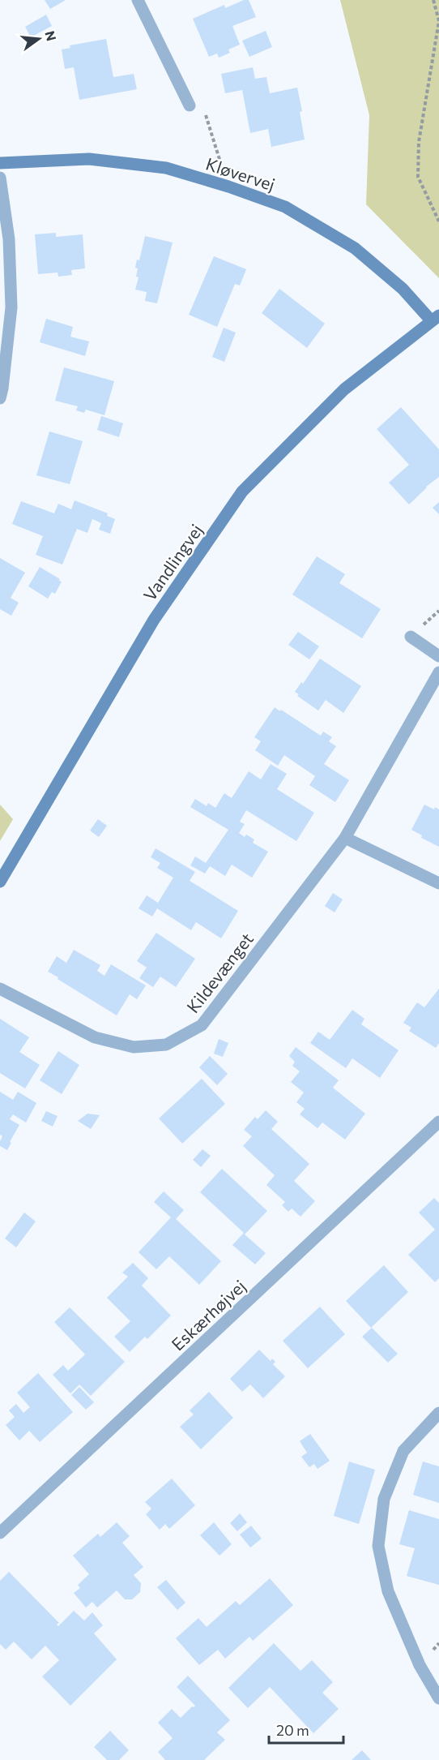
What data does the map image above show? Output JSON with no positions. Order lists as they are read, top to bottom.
{
  "streets": {
    "street": [
      "Kløvervej",
      "Vandlingvej",
      "Kildevænget",
      "Eskærhøjvej"
    ]
  },
  "crossings": [
    ["Kløvervej", "Vandlingvej"]
  ],
  "scale_bar": "20 m",
  "north": "right"
}
